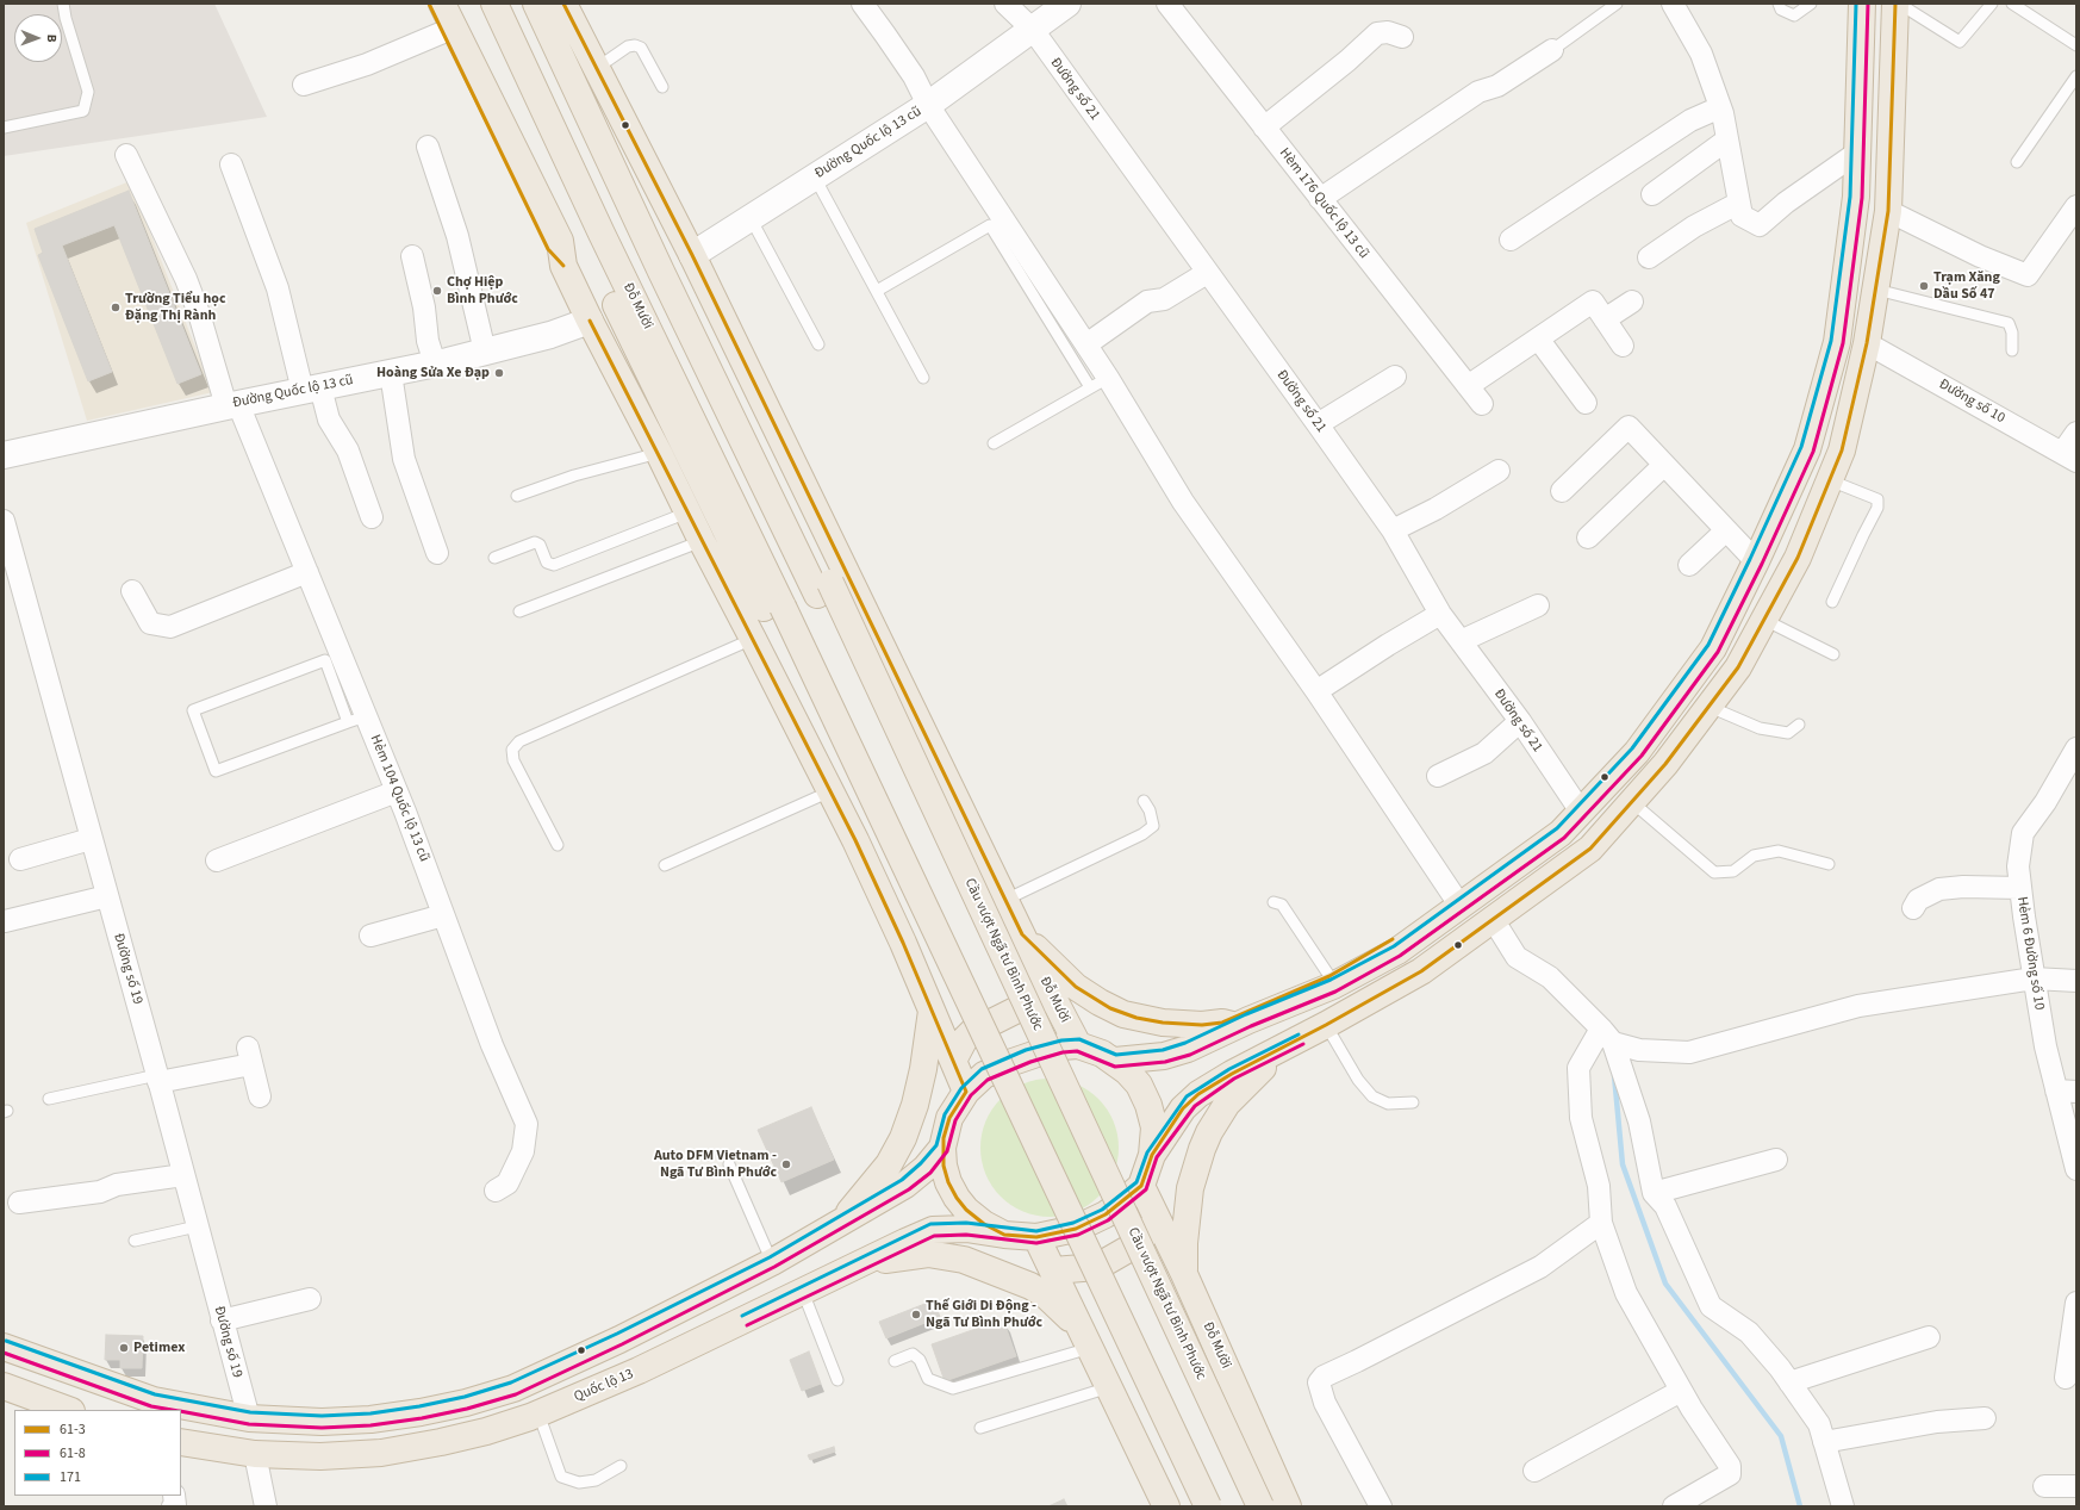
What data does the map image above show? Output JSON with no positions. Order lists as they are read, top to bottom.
{
  "streets": {
    "highway": [
      "Đường Quốc lộ 13 cũ",
      "Đỗ Mười",
      "Cầu vượt Ngã tư Bình Phước",
      "Quốc lộ 13"
    ],
    "street": [
      "Đường số 21",
      "Hèm 176 Quốc lộ 13 cũ",
      "Đường số 10",
      "Hẻm 104 Quốc lộ 13 cũ",
      "Hẻm 6 Đường số 10",
      "Đường số 19"
    ]
  },
  "crossings": [
    ["Đường số 21", "Đường Quốc lộ 13 cũ"],
    ["Đường Quốc lộ 13 cũ", "Đỗ Mười"],
    ["Đường Quốc lộ 13 cũ", "Hẻm 104 Quốc lộ 13 cũ"],
    ["Đỗ Mười", "Cầu vượt Ngã tư Bình Phước"],
    ["Đỗ Mười", "Quốc lộ 13"]
  ],
  "places": [
    "Trạm Xăng Dầu Số 47",
    "Chợ Hiệp Bình Phước",
    "Trường Tiểu học Đặng Thị Rành",
    "Hoàng Sửa Xe Đạp",
    "Auto DFM Vietnam - Ngã Tư Bình Phước",
    "Thế Giới Di Động - Ngã Tư Bình Phước",
    "Petimex"
  ],
  "lines": ["transit line 61-3", "transit line 61-8", "transit line 171"],
  "legend": ["61-3", "61-8", "171"],
  "north": "right"
}
